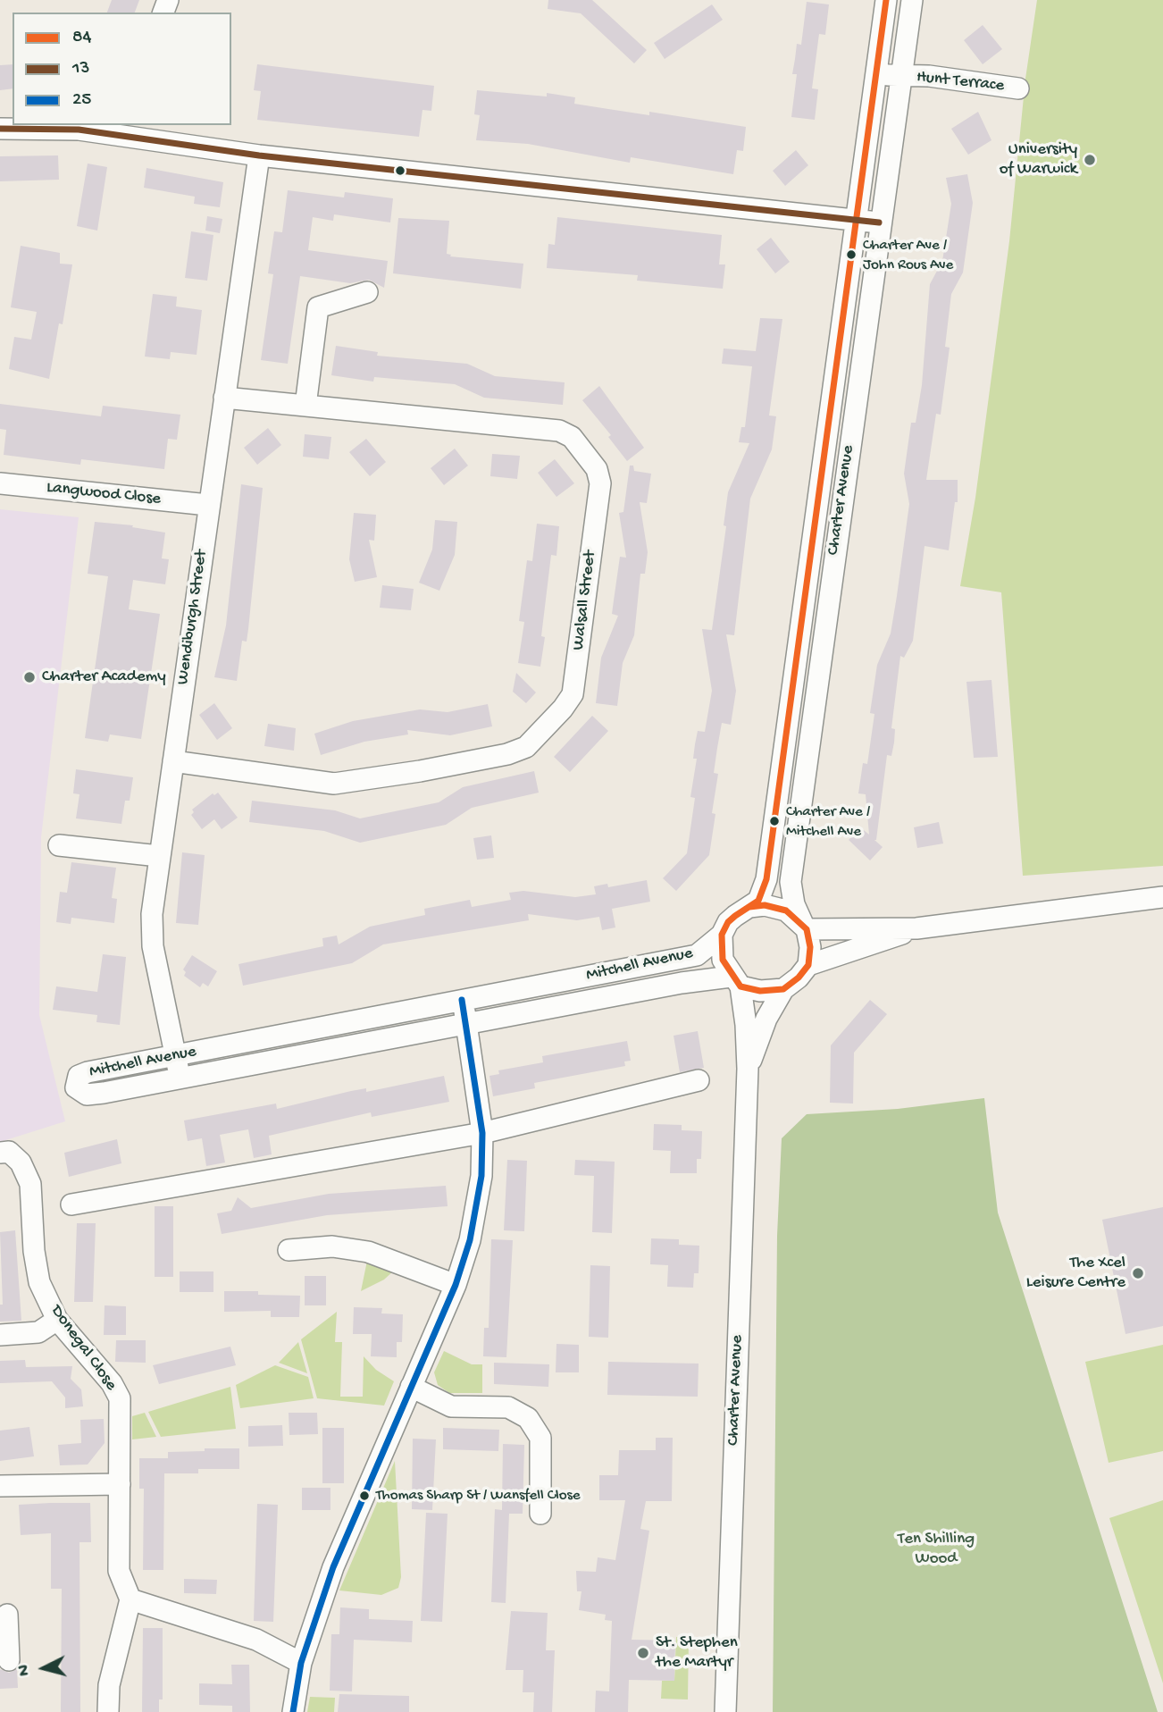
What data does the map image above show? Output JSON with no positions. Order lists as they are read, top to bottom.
{
  "streets": {
    "street": [
      "Hunt Terrace",
      "Langwood Close",
      "Charter Avenue",
      "Walsall Street",
      "Wendiburgh Street",
      "Mitchell Avenue",
      "Donegal Close"
    ]
  },
  "crossings": [
    ["Hunt Terrace", "Charter Avenue"],
    ["Langwood Close", "Wendiburgh Street"],
    ["Charter Avenue", "Mitchell Avenue"],
    ["Walsall Street", "Wendiburgh Street"],
    ["Wendiburgh Street", "Mitchell Avenue"]
  ],
  "parks": ["Ten Shilling Wood"],
  "places": [
    "University of Warwick",
    "Charter Ave / John Rous Ave",
    "Charter Academy",
    "Charter Ave / Mitchell Ave",
    "The Xcel Leisure Centre",
    "Thomas Sharp St / Wansfell Close",
    "St. Stephen the Martyr"
  ],
  "lines": ["transit line 84", "transit line 13", "transit line 25"],
  "legend": ["84", "13", "25"],
  "north": "left"
}
